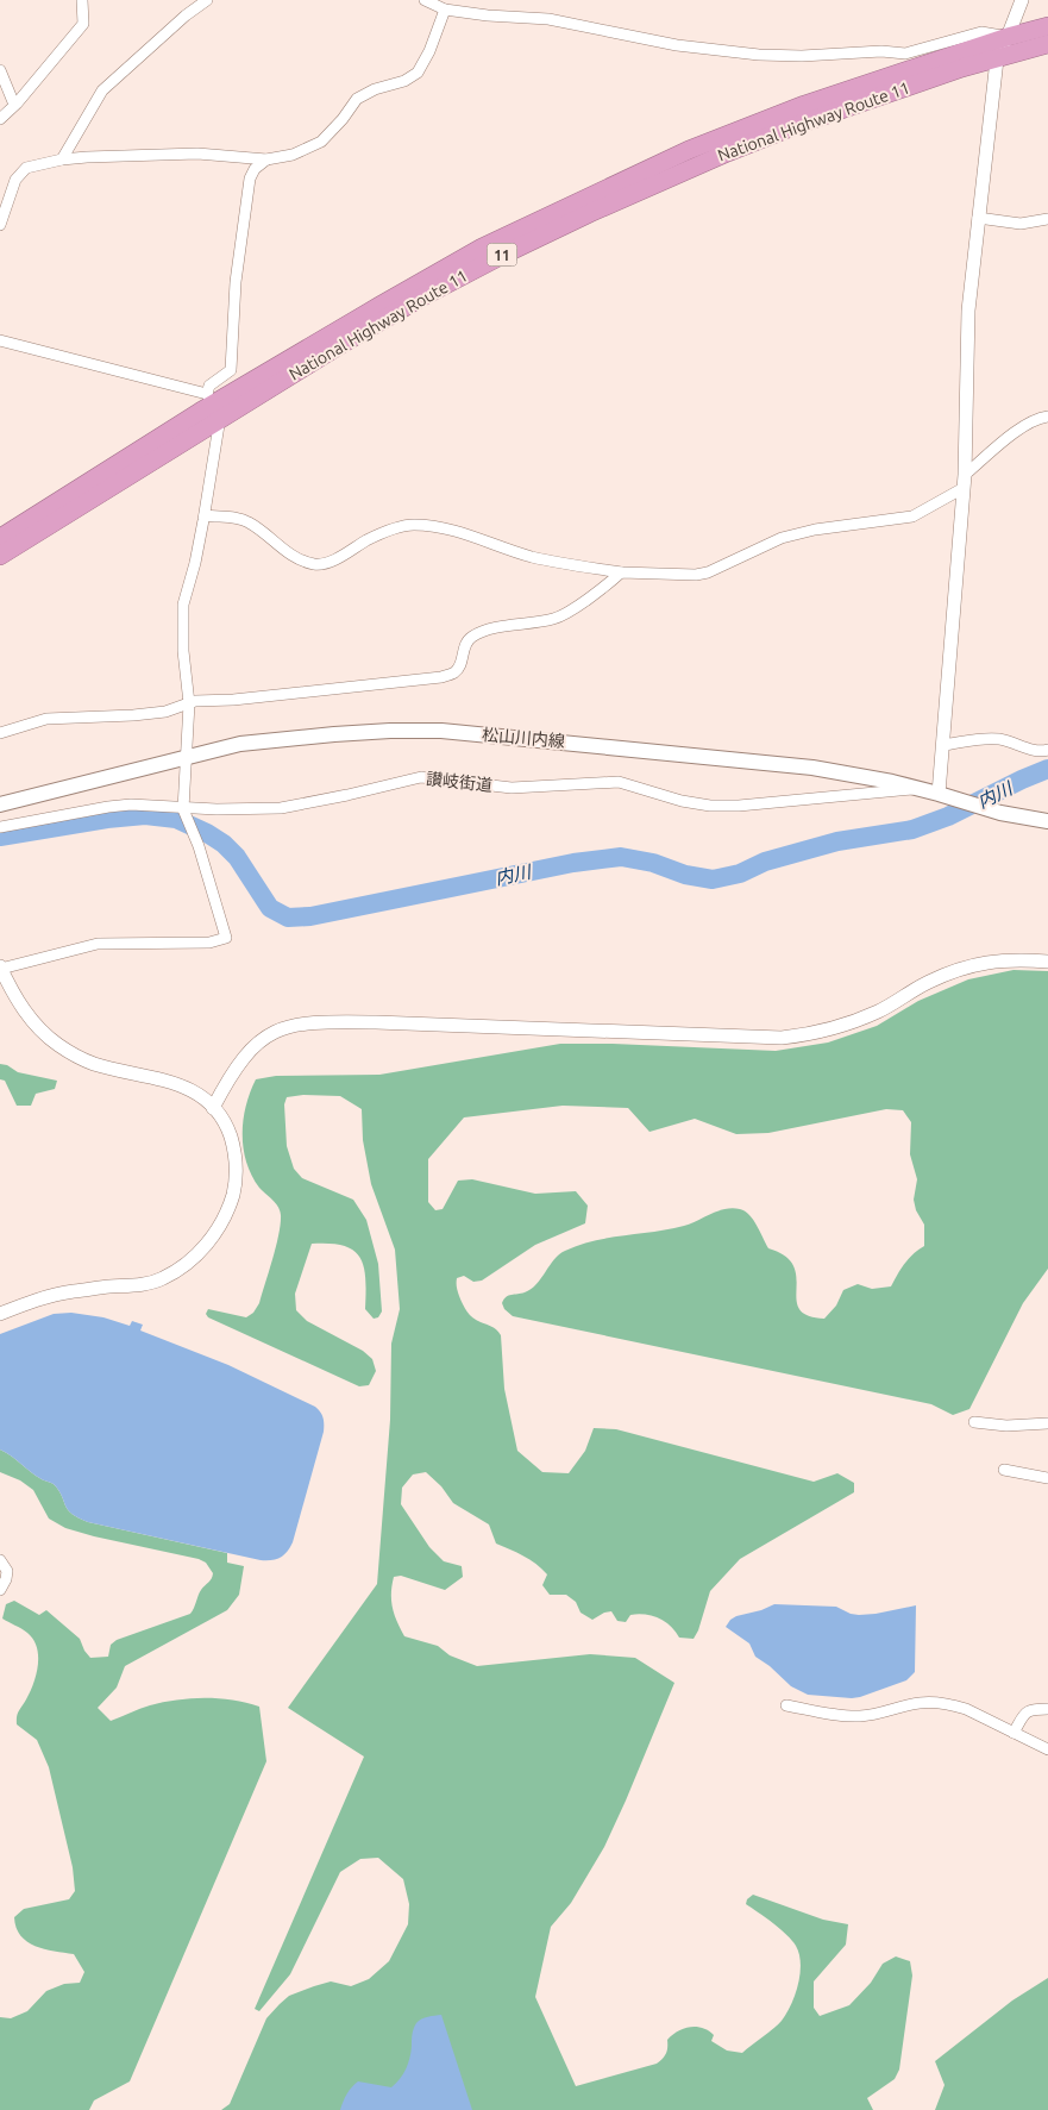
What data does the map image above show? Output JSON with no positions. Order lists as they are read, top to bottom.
{
  "streets": {
    "highway": ["National Highway Route 11", "11"],
    "main road": ["松山川内線"],
    "street": ["讃岐街道"]
  },
  "crossings": [
    ["松山川内線", "讃岐街道"]
  ],
  "water": ["内川"]
}
